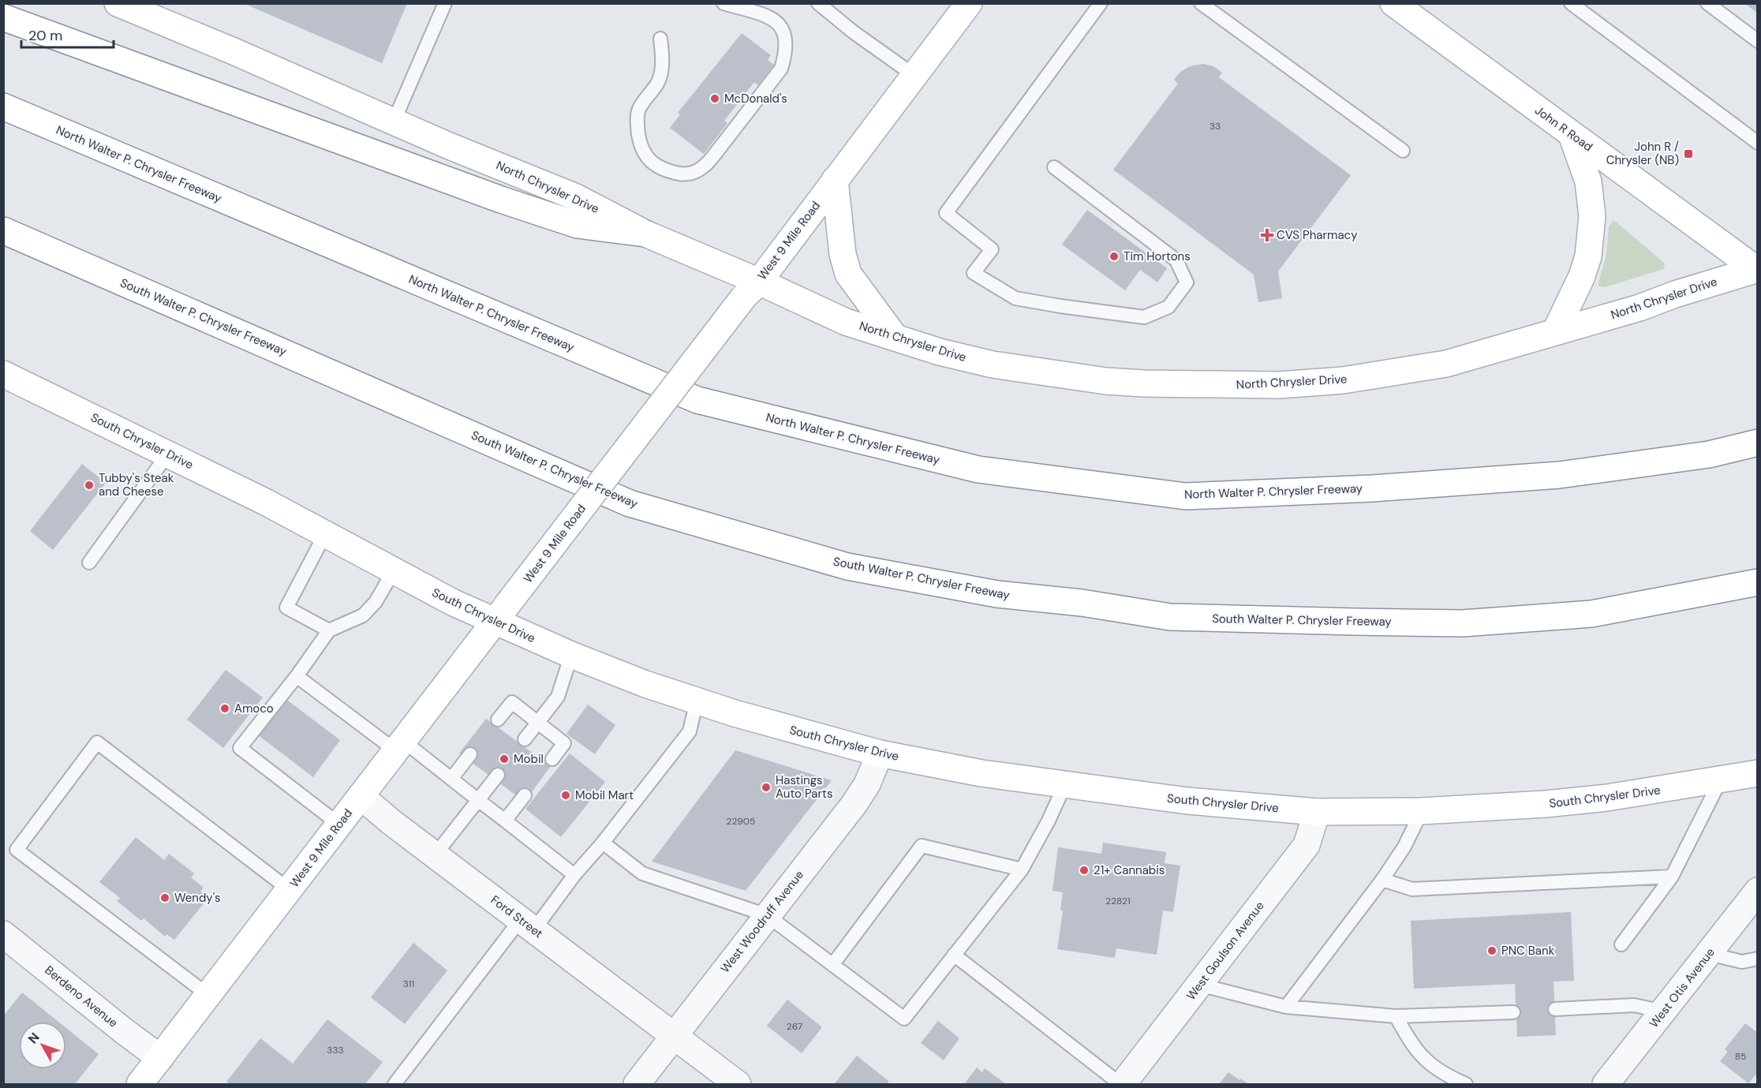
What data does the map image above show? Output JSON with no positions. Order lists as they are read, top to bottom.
{
  "streets": {
    "main road": [
      "John R Road",
      "North Walter P. Chrysler Freeway",
      "North Chrysler Drive",
      "West 9 Mile Road",
      "South Walter P. Chrysler Freeway",
      "South Chrysler Drive"
    ],
    "street": [
      "Ford Street",
      "West Woodruff Avenue",
      "West Goulson Avenue",
      "West Otis Avenue",
      "Berdeno Avenue"
    ]
  },
  "crossings": [
    ["John R Road", "North Chrysler Drive"],
    ["North Chrysler Drive", "West 9 Mile Road"],
    ["West 9 Mile Road", "South Chrysler Drive"],
    ["West 9 Mile Road", "Ford Street"],
    ["West 9 Mile Road", "Berdeno Avenue"],
    ["South Chrysler Drive", "West Woodruff Avenue"],
    ["South Chrysler Drive", "West Goulson Avenue"],
    ["Ford Street", "West Woodruff Avenue"]
  ],
  "places": {
    "other": [
      "McDonald's",
      "Tim Hortons",
      "Tubby's Steak and Cheese",
      "Amoco",
      "Mobil",
      "Hastings Auto Parts",
      "Mobil Mart",
      "21+ Cannabis",
      "Wendy's",
      "PNC Bank"
    ],
    "transit": ["John R / Chrysler (NB)"],
    "health": ["CVS Pharmacy"]
  },
  "house_numbers": [
    "33",
    "22905",
    "22821",
    "311",
    "267",
    "333",
    "85"
  ],
  "scale_bar": "20 m",
  "north": "top left"
}
